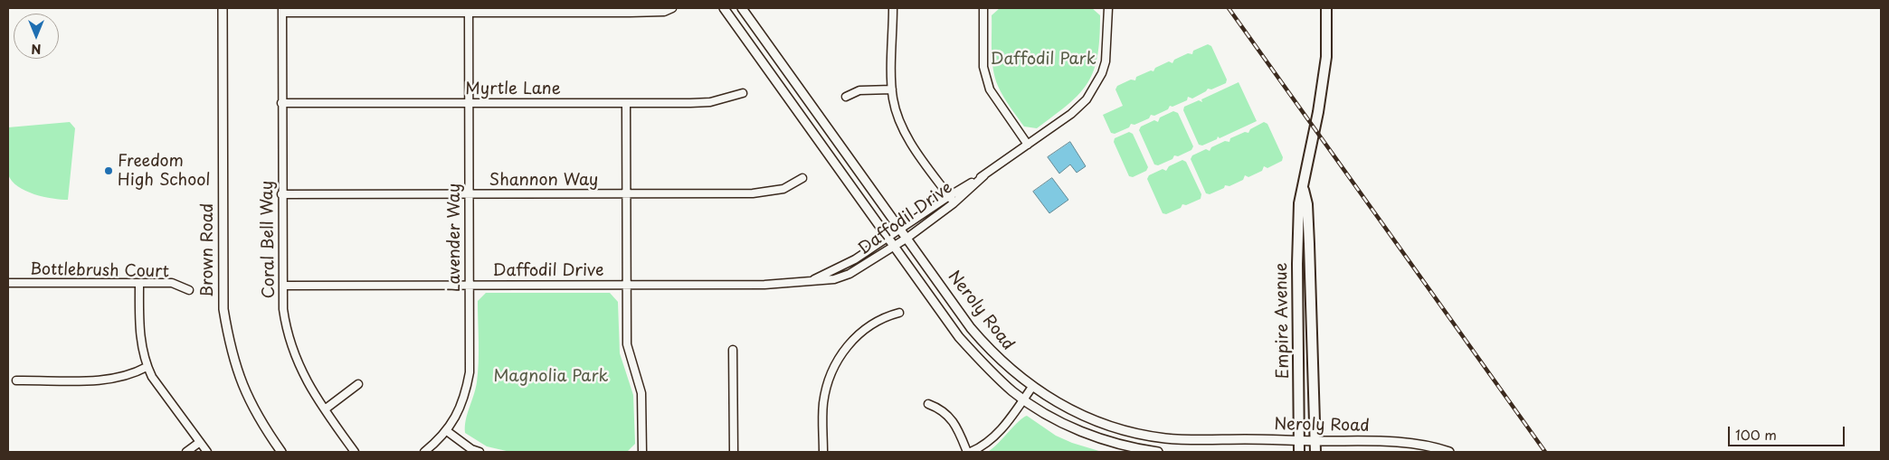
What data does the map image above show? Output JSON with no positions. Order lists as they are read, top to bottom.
{
  "streets": {
    "main road": ["Empire Avenue"],
    "street": [
      "Myrtle Lane",
      "Shannon Way",
      "Daffodil Drive",
      "Lavender Way",
      "Coral Bell Way",
      "Brown Road",
      "Bottlebrush Court",
      "Neroly Road"
    ]
  },
  "crossings": [
    ["Myrtle Lane", "Lavender Way"],
    ["Myrtle Lane", "Coral Bell Way"],
    ["Shannon Way", "Lavender Way"],
    ["Shannon Way", "Coral Bell Way"],
    ["Daffodil Drive", "Lavender Way"],
    ["Daffodil Drive", "Coral Bell Way"],
    ["Daffodil Drive", "Neroly Road"],
    ["Neroly Road", "Empire Avenue"]
  ],
  "parks": ["Daffodil Park", "Magnolia Park"],
  "places": ["Freedom High School"],
  "scale_bar": "100 m",
  "north": "bottom"
}
